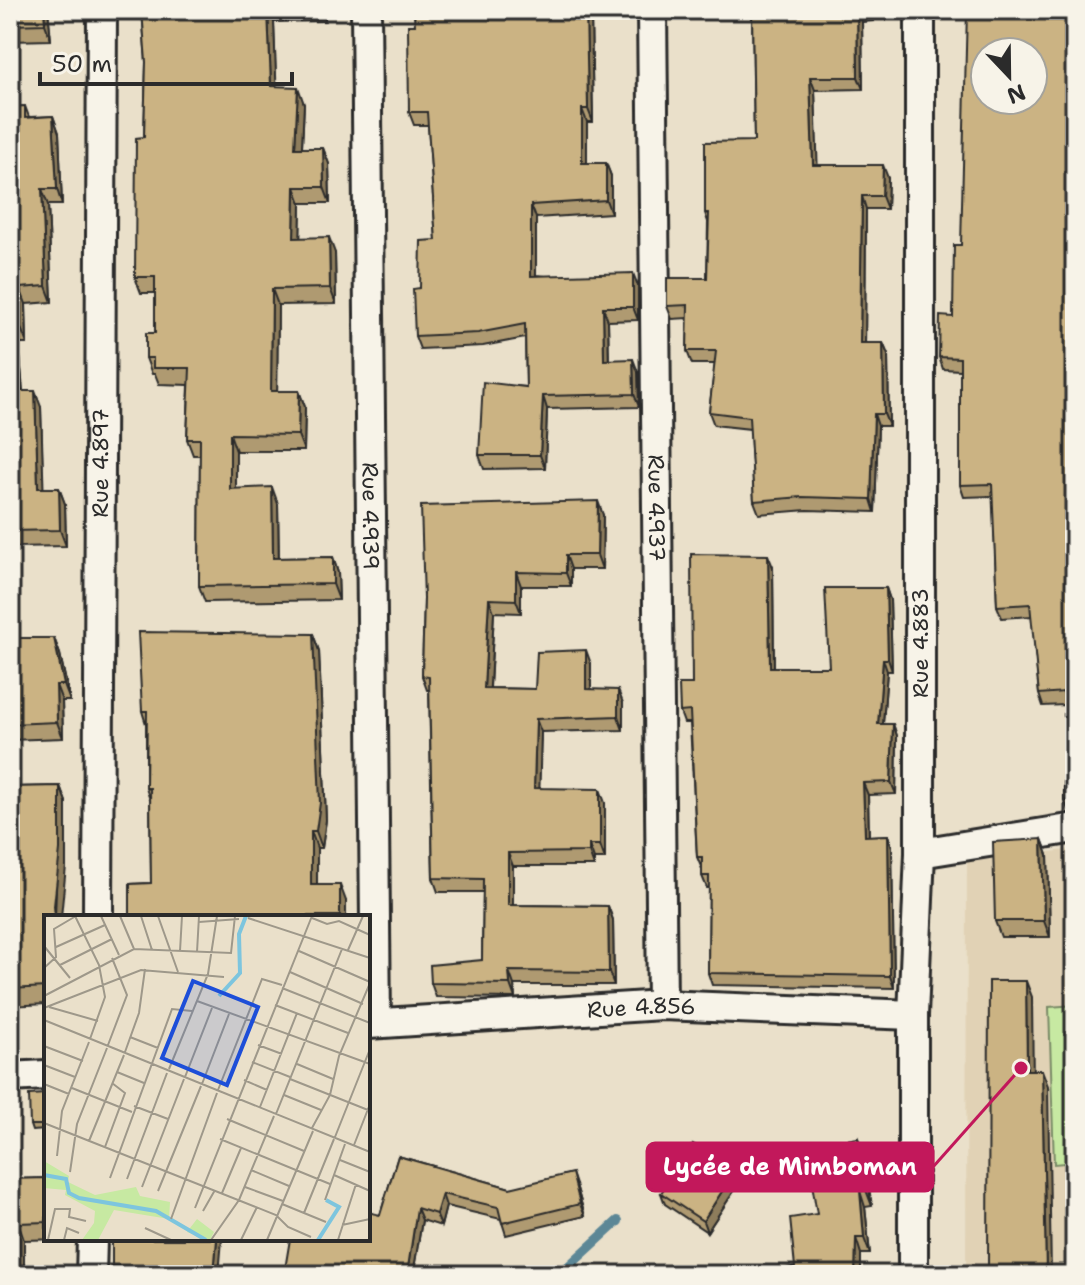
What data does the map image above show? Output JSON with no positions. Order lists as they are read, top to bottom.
{
  "streets": {
    "street": [
      "Rue 4.897",
      "Rue 4.937",
      "Rue 4.939",
      "Rue 4.883",
      "Rue 4.856"
    ]
  },
  "crossings": [
    ["Rue 4.937", "Rue 4.856"],
    ["Rue 4.939", "Rue 4.856"],
    ["Rue 4.883", "Rue 4.856"]
  ],
  "places": ["Lycée de Mimboman"],
  "scale_bar": "50 m",
  "north": "bottom"
}
